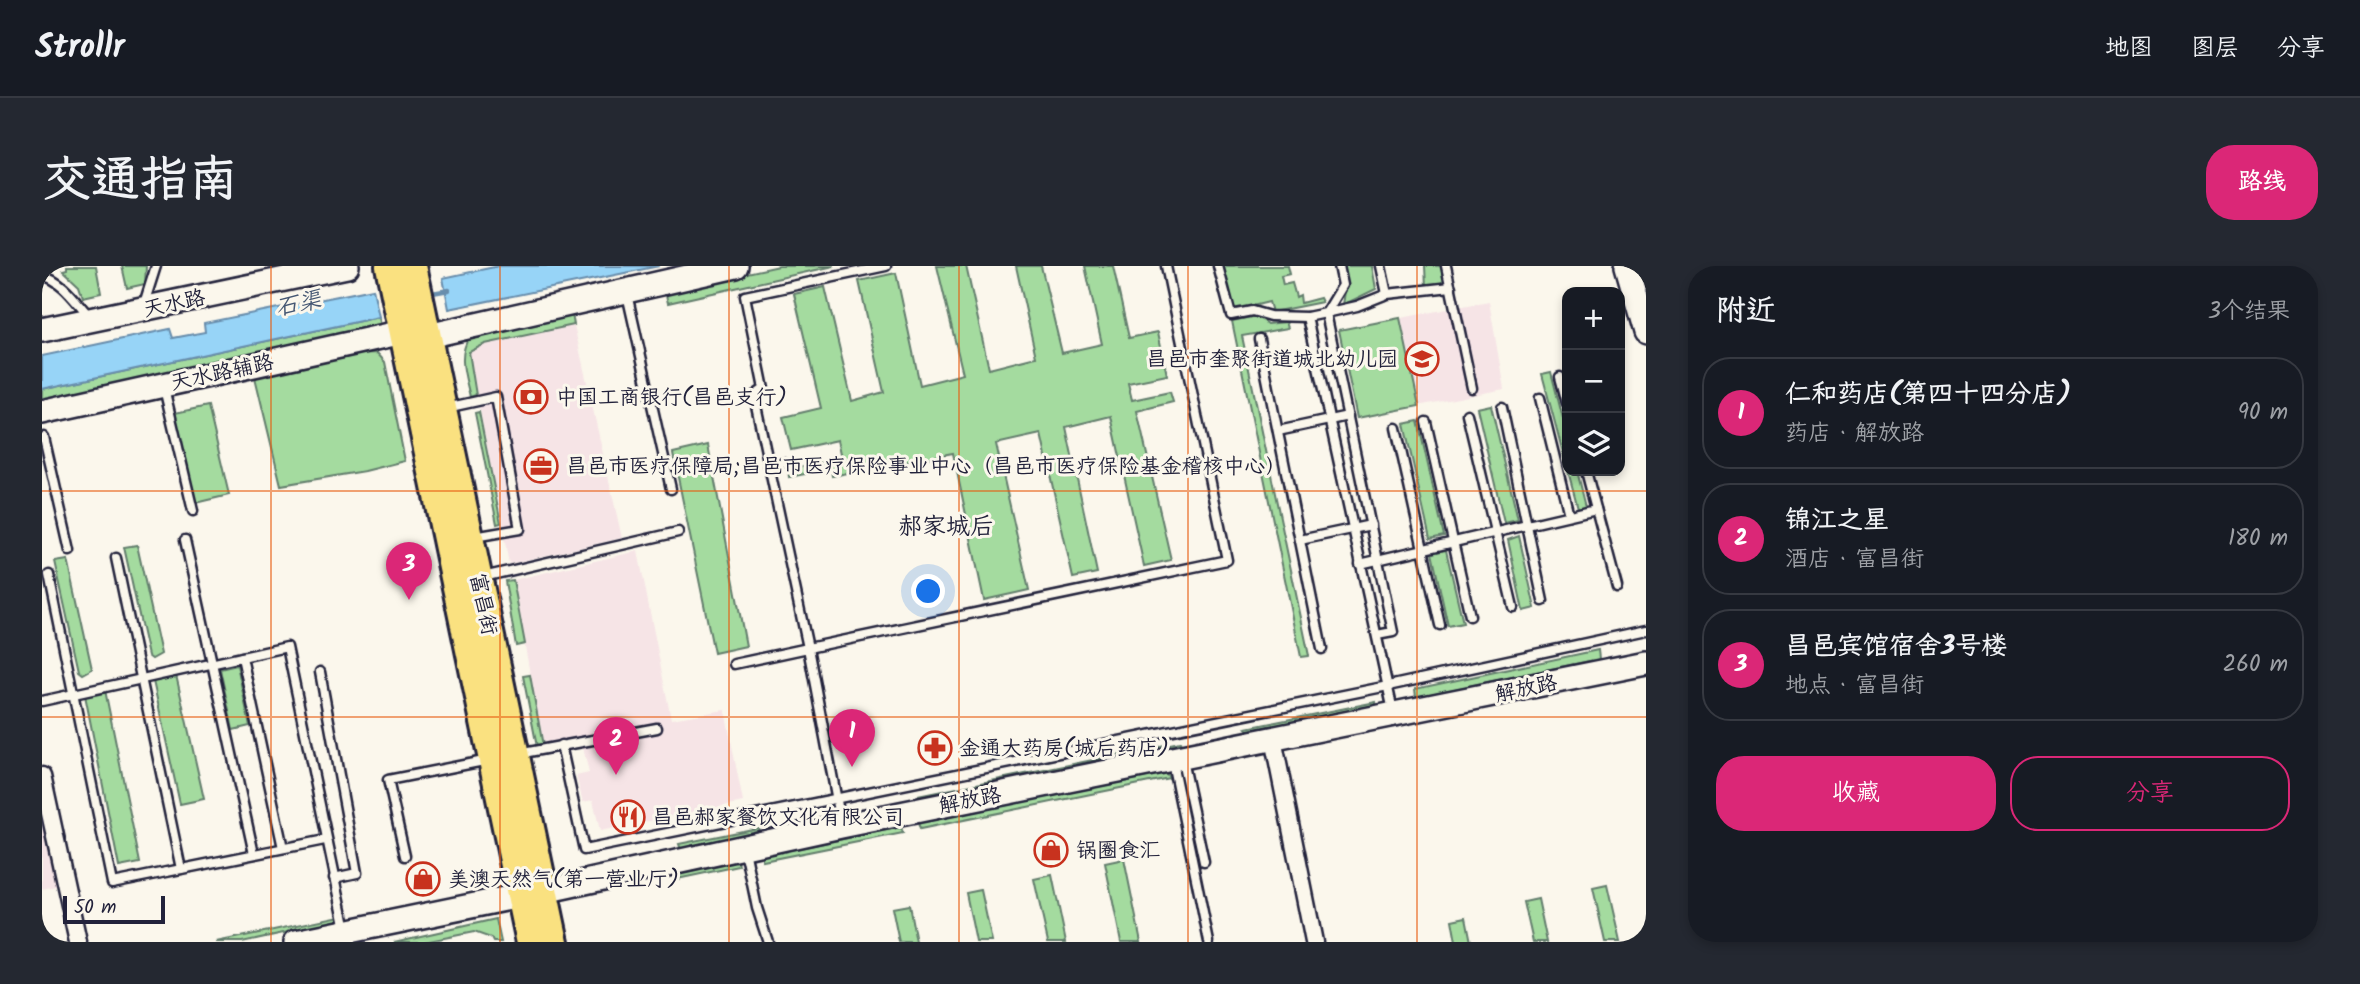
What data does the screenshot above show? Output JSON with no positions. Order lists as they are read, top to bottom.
{
  "streets": {
    "main road": ["富昌街"],
    "street": ["天水路", "天水路辅路", "解放路"]
  },
  "crossings": [
    ["天水路辅路", "富昌街"],
    ["富昌街", "解放路"]
  ],
  "districts": ["郝家城后"],
  "water": ["石渠"],
  "places": {
    "school or university": ["昌邑市奎聚街道城北幼儿园"],
    "bank": ["中国工商银行(昌邑支行)"],
    "office": ["昌邑市医疗保障局;昌邑市医疗保险事业中心（昌邑市医疗保险基金稽核中心）"],
    "pharmacy": ["金通大药房(城后药店)"],
    "restaurant": ["昌邑郝家餐饮文化有限公司"],
    "shop": ["锅圈食汇", "美澳天然气(第一营业厅)"]
  },
  "scale_bar": "50 m",
  "page": {
    "header": "Strollr",
    "nav": ["地图", "图层", "分享"],
    "title": "交通指南",
    "buttons": [
      "路线",
      ["收藏", "分享"]
    ],
    "heading": ["附近", "3个结果"],
    "map_buttons": ["+", "−"],
    "list": [
      {
        "mark": "1",
        "name": "仁和药店(第四十四分店)",
        "note": "药店 · 解放路",
        "value": "90 m"
      },
      {
        "mark": "2",
        "name": "锦江之星",
        "note": "酒店 · 富昌街",
        "value": "180 m"
      },
      {
        "mark": "3",
        "name": "昌邑宾馆宿舍3号楼",
        "note": "地点 · 富昌街",
        "value": "260 m"
      }
    ],
    "pins": ["3", "1", "2"],
    "scale": "50 m"
  }
}
